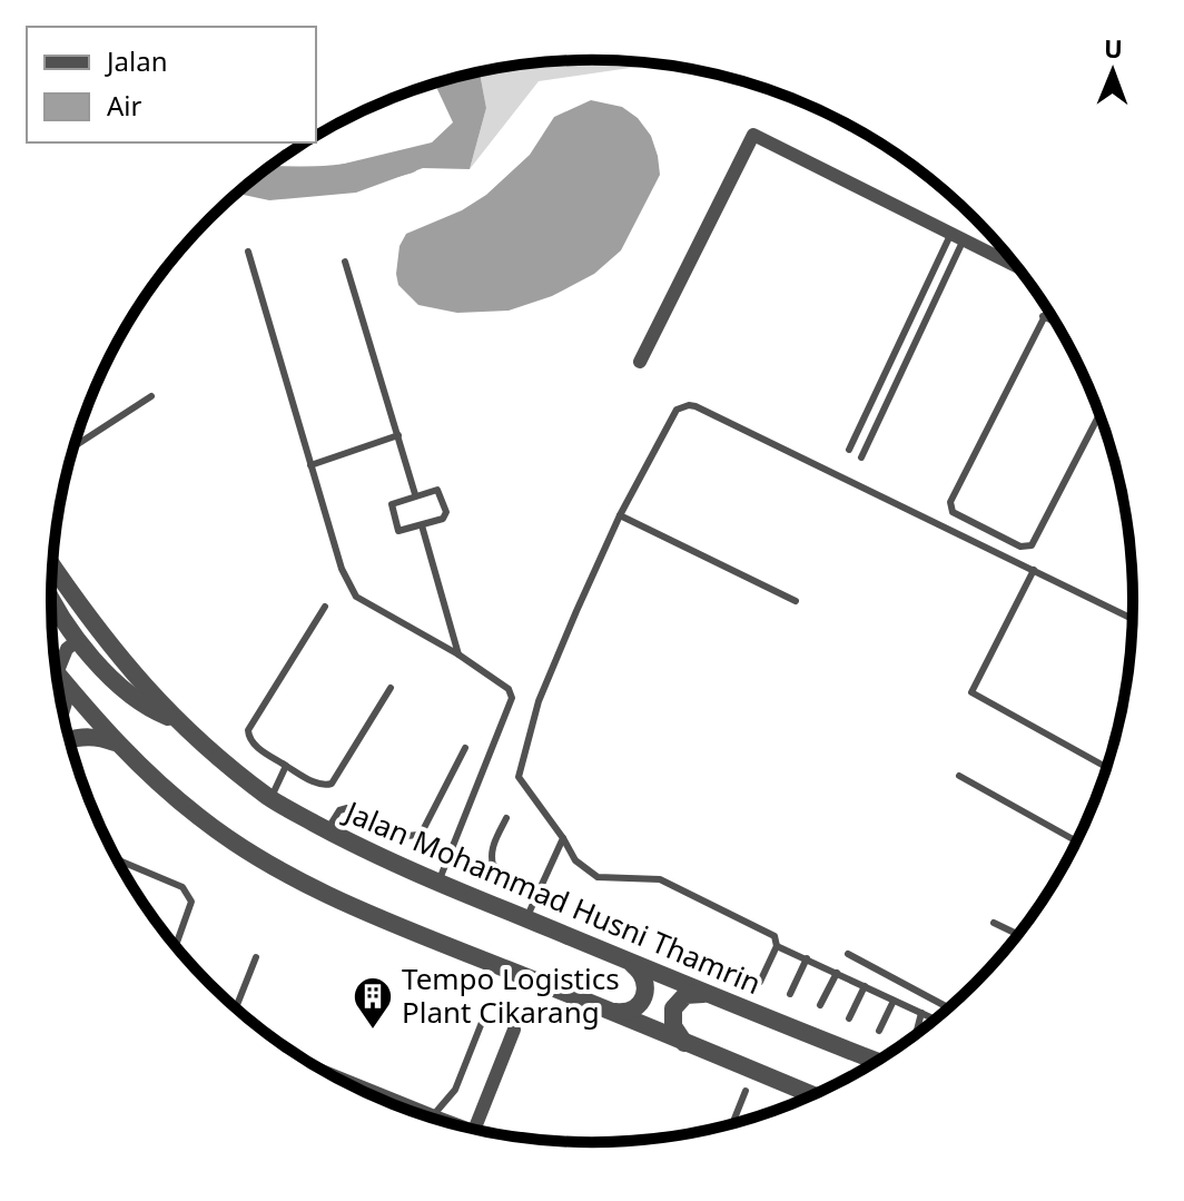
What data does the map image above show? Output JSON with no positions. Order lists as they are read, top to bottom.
{
  "streets": {
    "street": ["Jalan Mohammad Husni Thamrin"]
  },
  "places": {
    "building": ["Tempo Logistics Plant Cikarang"]
  },
  "legend": ["Jalan", "Air"],
  "north": "top"
}
